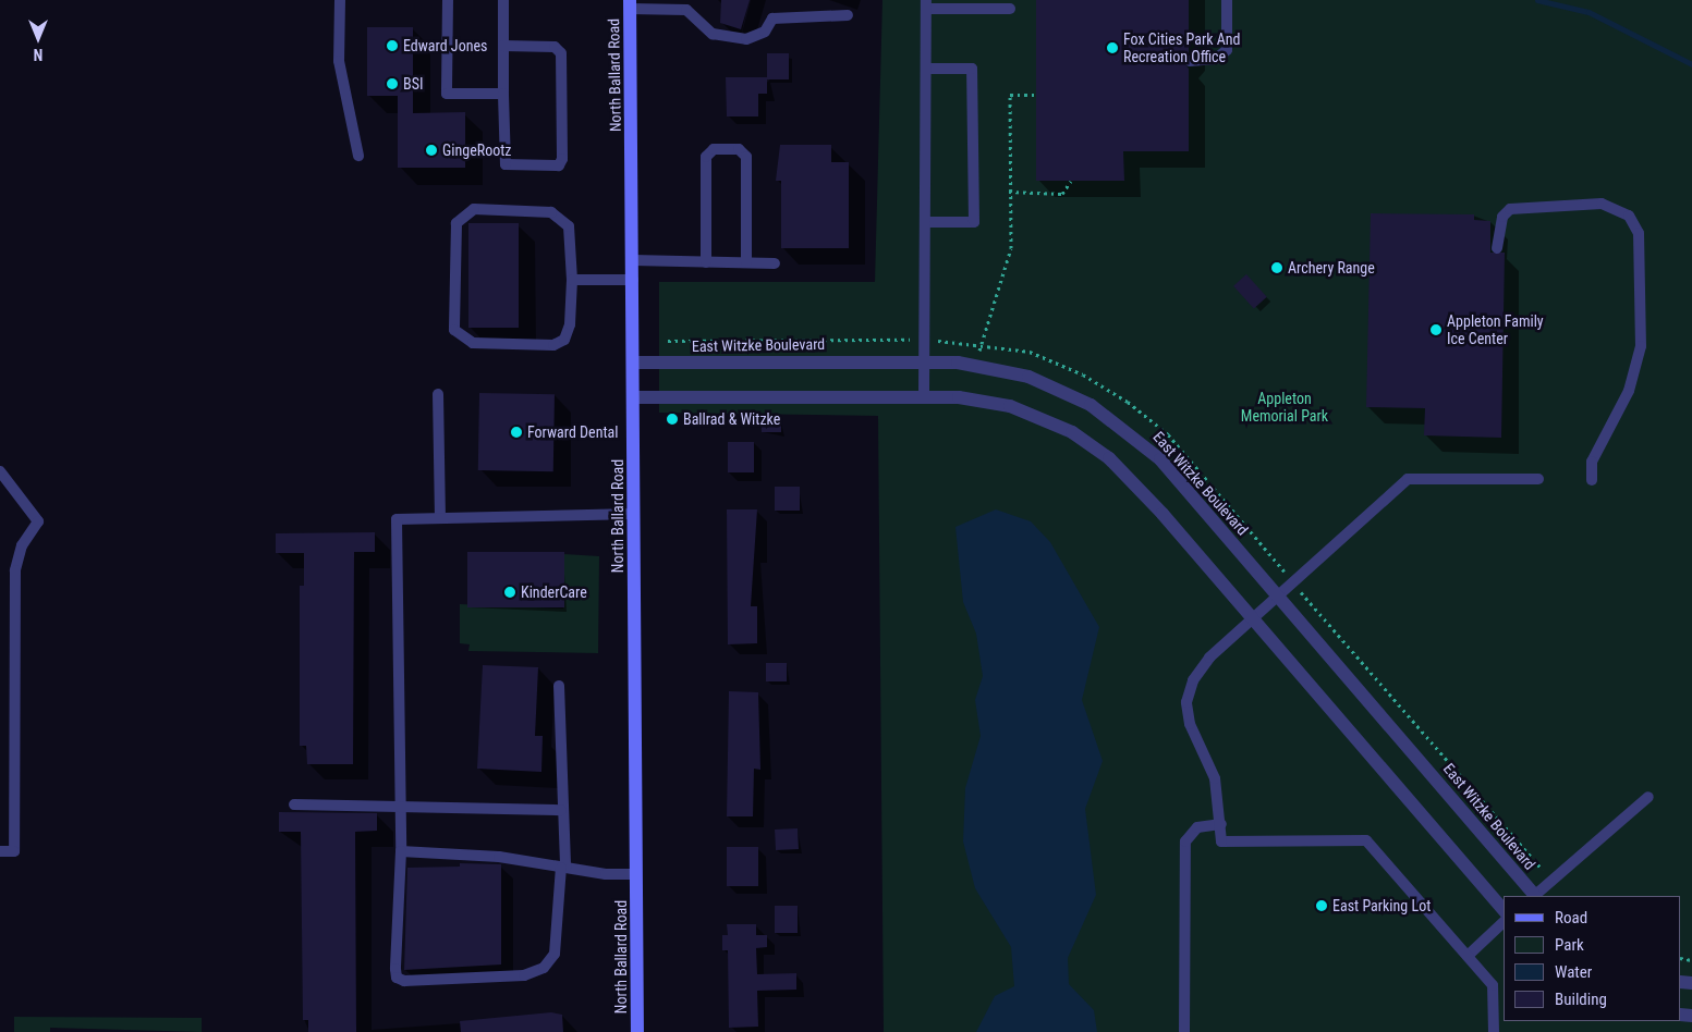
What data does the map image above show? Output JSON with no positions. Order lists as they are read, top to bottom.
{
  "streets": {
    "main road": ["North Ballard Road"],
    "street": ["East Witzke Boulevard"]
  },
  "crossings": [
    ["North Ballard Road", "East Witzke Boulevard"]
  ],
  "parks": ["Appleton Memorial Park"],
  "places": [
    "Edward Jones",
    "Fox Cities Park And Recreation Office",
    "BSI",
    "GingeRootz",
    "Archery Range",
    "Appleton Family Ice Center",
    "Ballrad & Witzke",
    "Forward Dental",
    "KinderCare",
    "East Parking Lot"
  ],
  "legend": [
    "Road",
    "Park",
    "Water",
    "Building"
  ],
  "north": "bottom"
}
